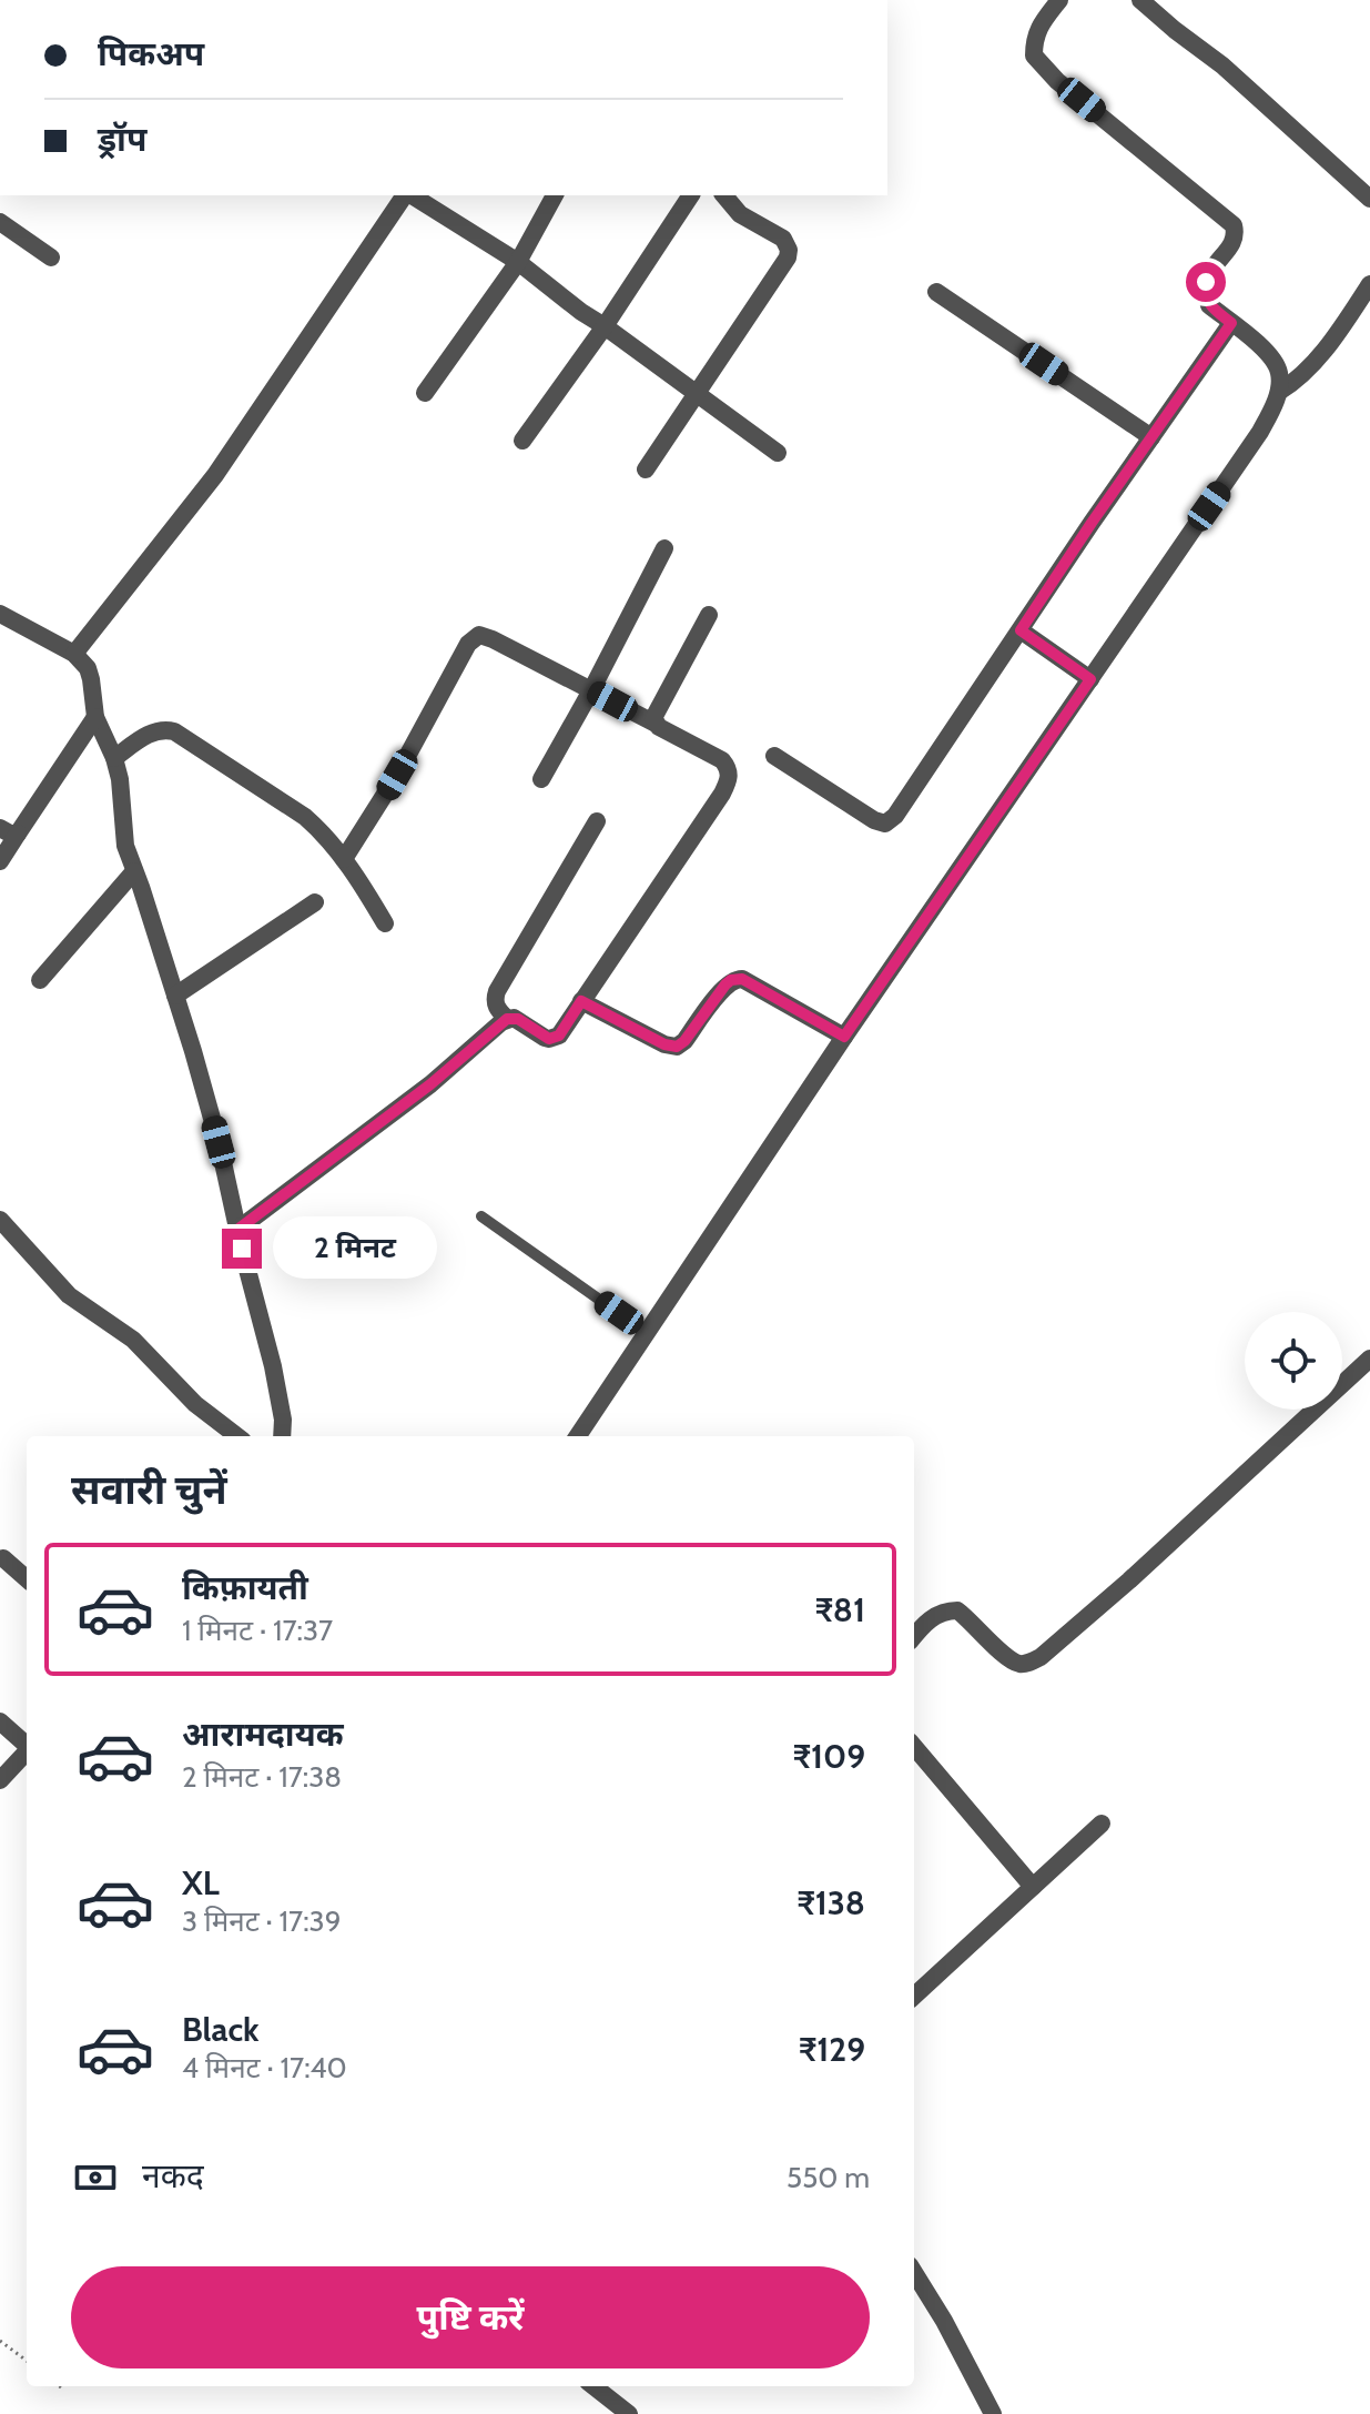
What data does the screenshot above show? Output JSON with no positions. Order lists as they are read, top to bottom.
{
  "page": {
    "banner": ["पिकअप", "ड्रॉप"],
    "bubble": "2 मिनट",
    "heading": "सवारी चुनें",
    "list": [
      {
        "name": "किफ़ायती",
        "note": "1 मिनट · 17:37",
        "value": "₹81"
      },
      {
        "name": "आरामदायक",
        "note": "2 मिनट · 17:38",
        "value": "₹109"
      },
      {
        "name": "XL",
        "note": "3 मिनट · 17:39",
        "value": "₹138"
      },
      {
        "name": "Black",
        "note": "4 मिनट · 17:40",
        "value": "₹129"
      }
    ],
    "pay": ["नकद", "550 m"],
    "buttons": "पुष्टि करें"
  }
}
